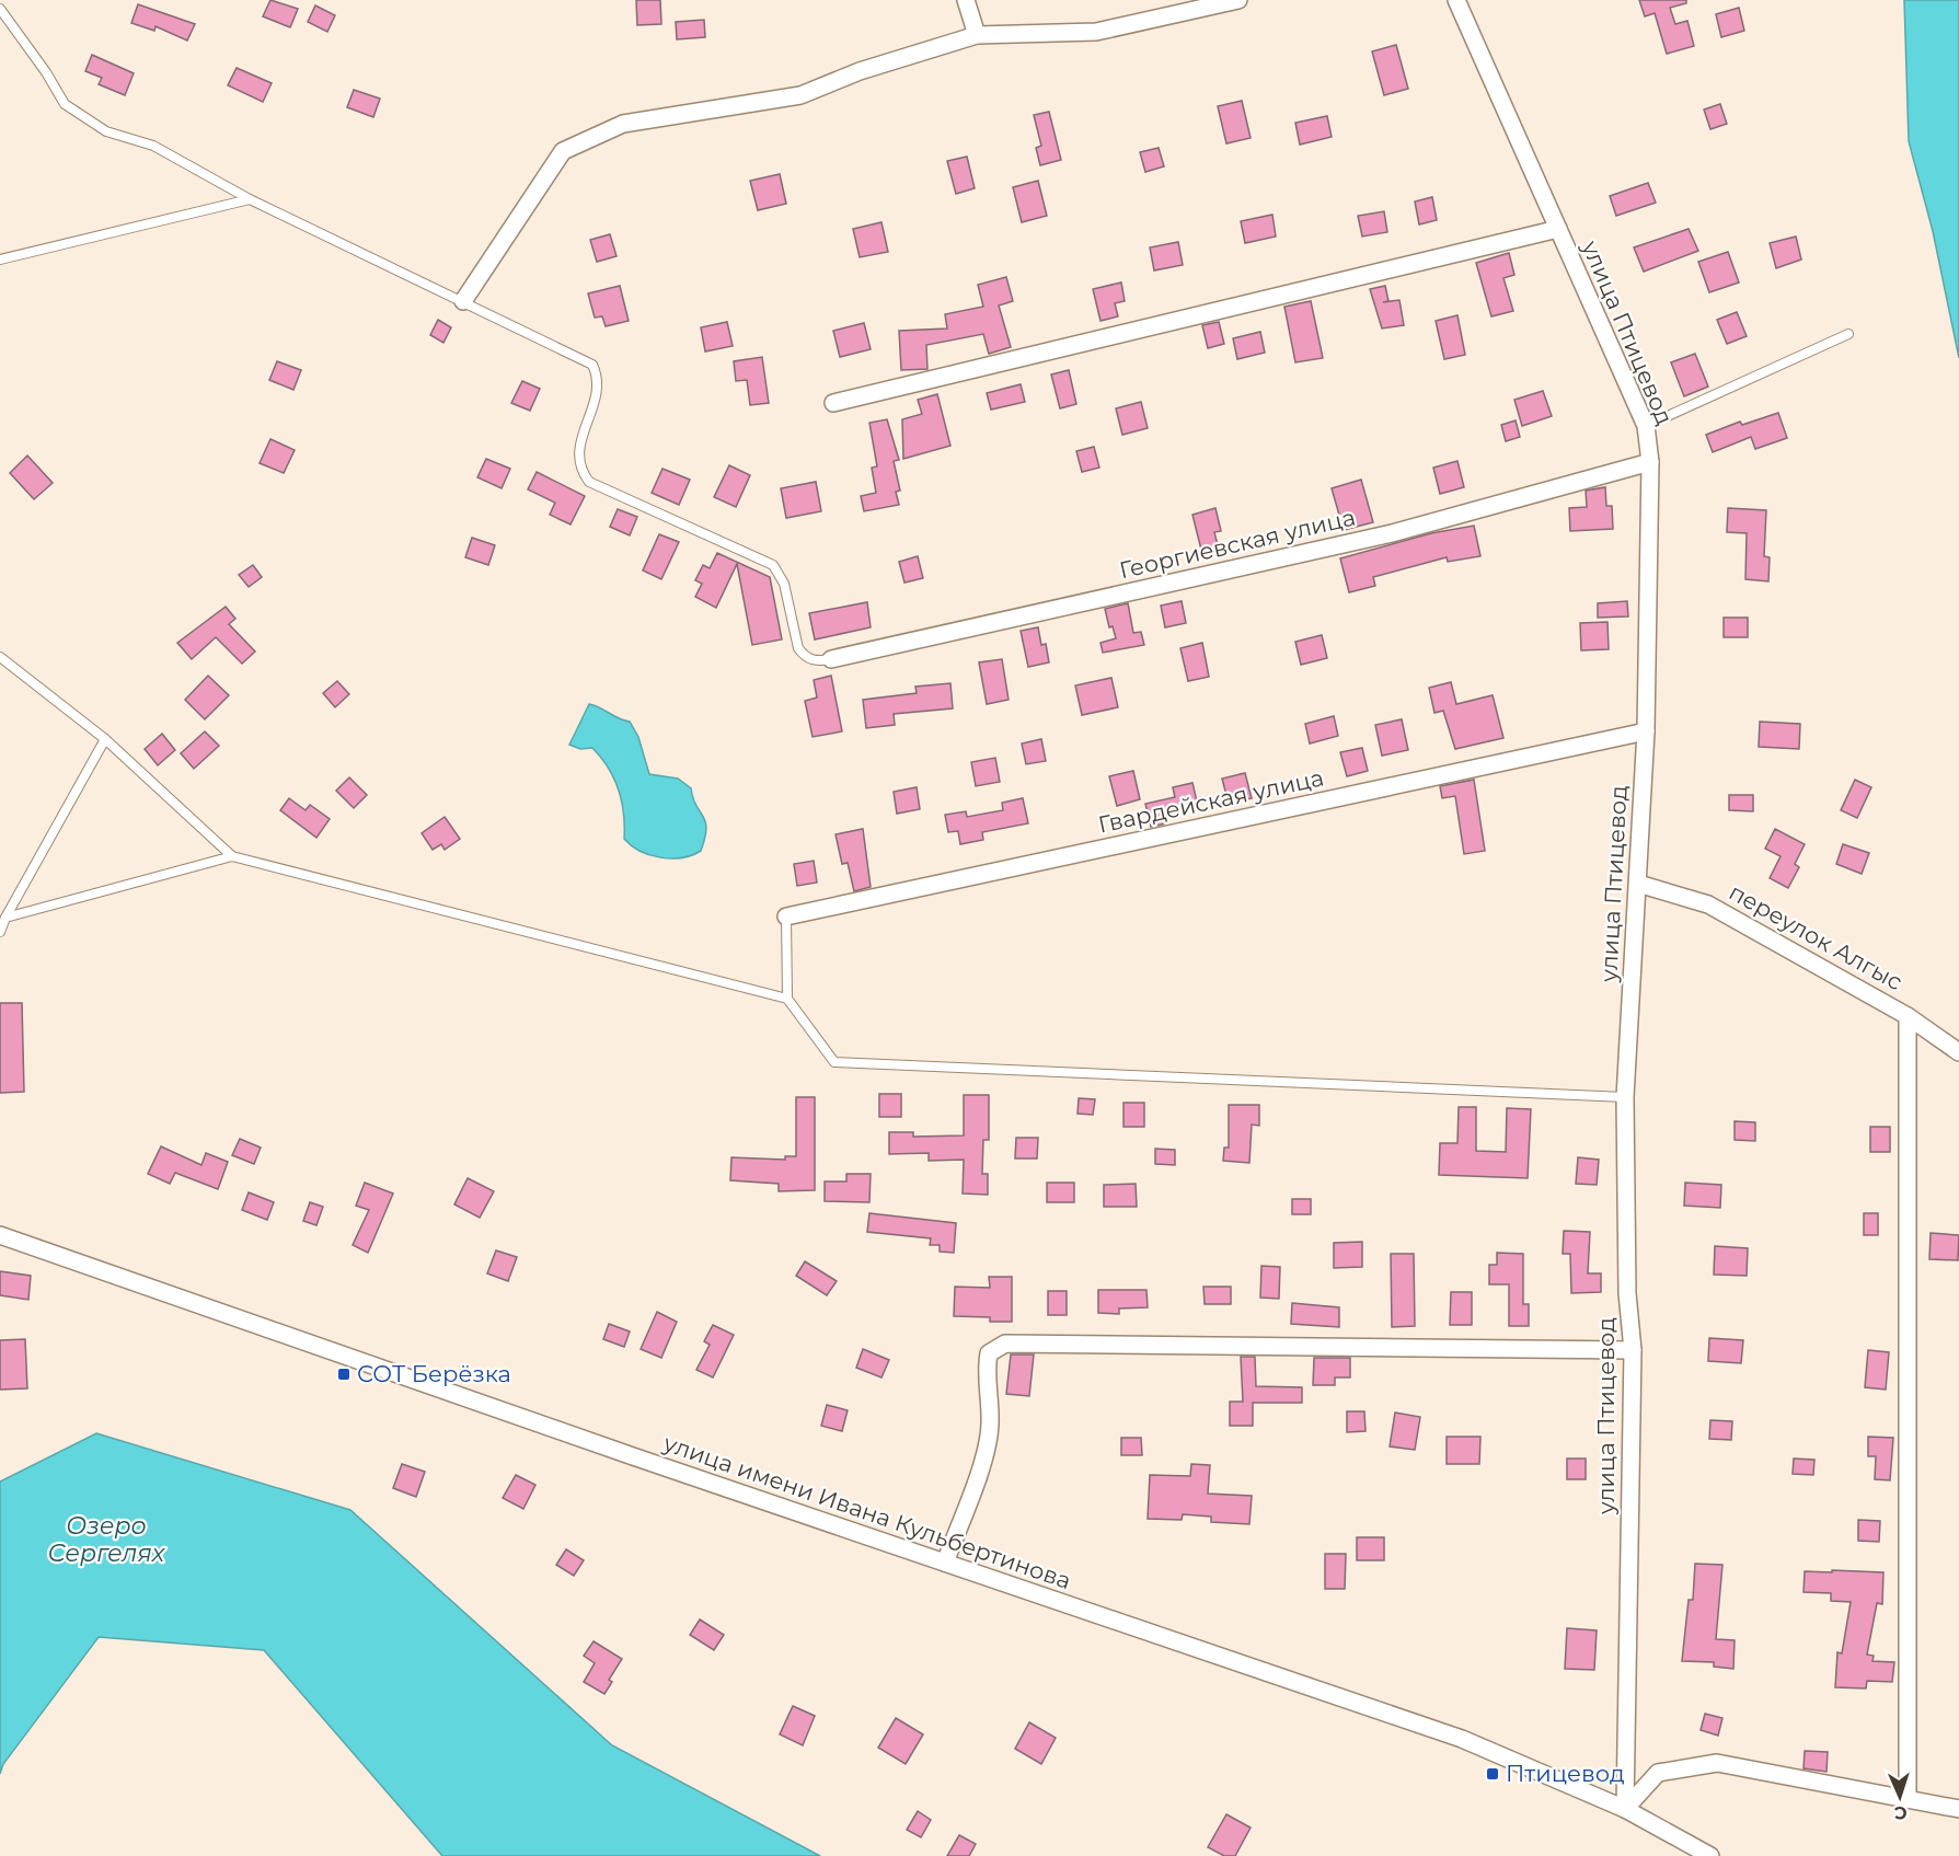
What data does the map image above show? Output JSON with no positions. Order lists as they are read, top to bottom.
{
  "streets": {
    "street": [
      "улица Птицевод",
      "Георгиевская улица",
      "Гвардейская улица",
      "переулок Алгыс",
      "улица имени Ивана Кульбертинова"
    ]
  },
  "crossings": [
    ["улица Птицевод", "Георгиевская улица"],
    ["улица Птицевод", "Гвардейская улица"],
    ["улица Птицевод", "переулок Алгыс"],
    ["улица Птицевод", "улица имени Ивана Кульбертинова"]
  ],
  "water": ["Озеро Сергелях"],
  "places": {
    "transit": ["СОТ Берёзка", "Птицевод"]
  },
  "north": "bottom"
}
